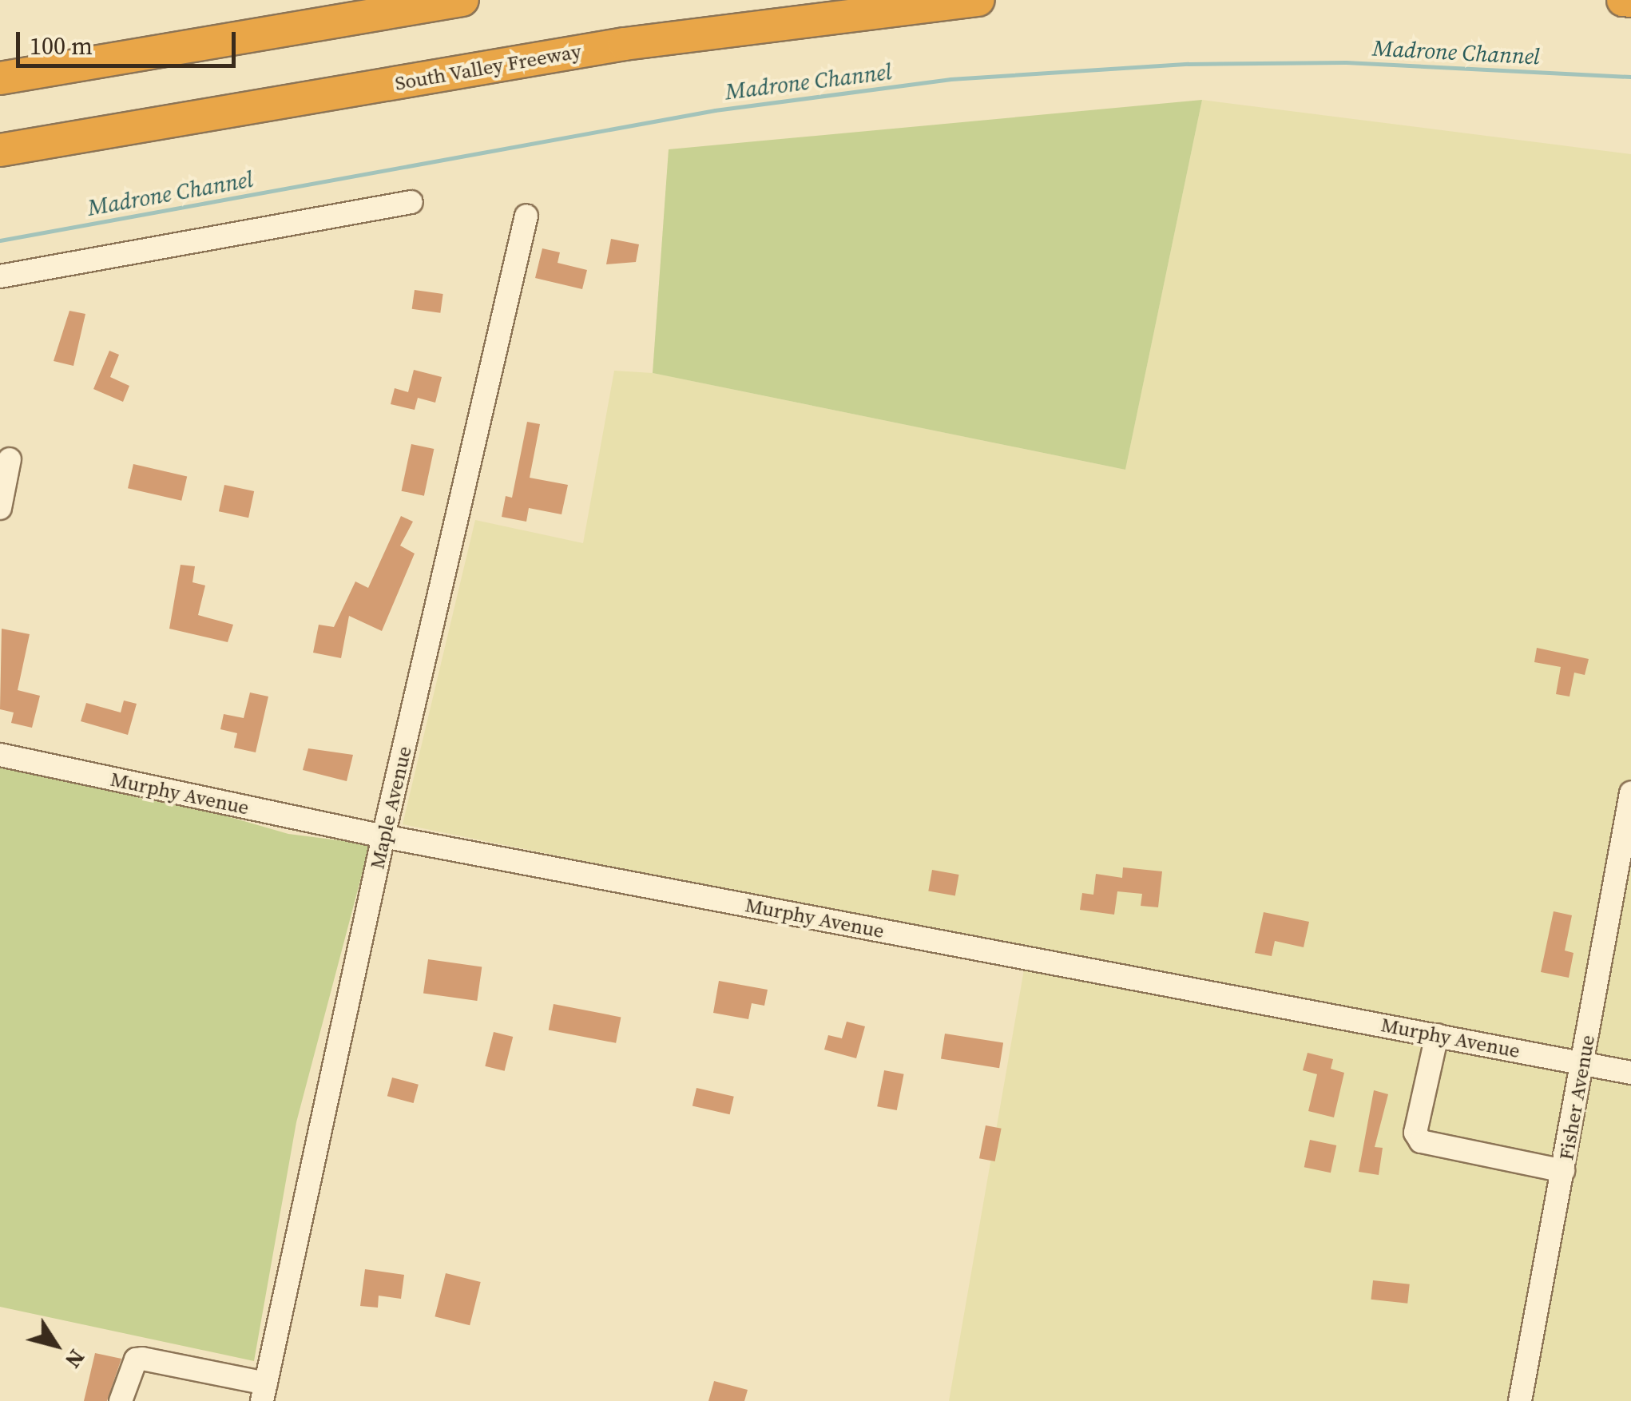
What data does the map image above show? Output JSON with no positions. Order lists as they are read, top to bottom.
{
  "streets": {
    "highway": ["South Valley Freeway"],
    "street": ["Murphy Avenue", "Maple Avenue", "Fisher Avenue"]
  },
  "crossings": [
    ["Murphy Avenue", "Maple Avenue"],
    ["Murphy Avenue", "Fisher Avenue"]
  ],
  "water": ["Madrone Channel"],
  "scale_bar": "100 m",
  "north": "bottom right"
}
